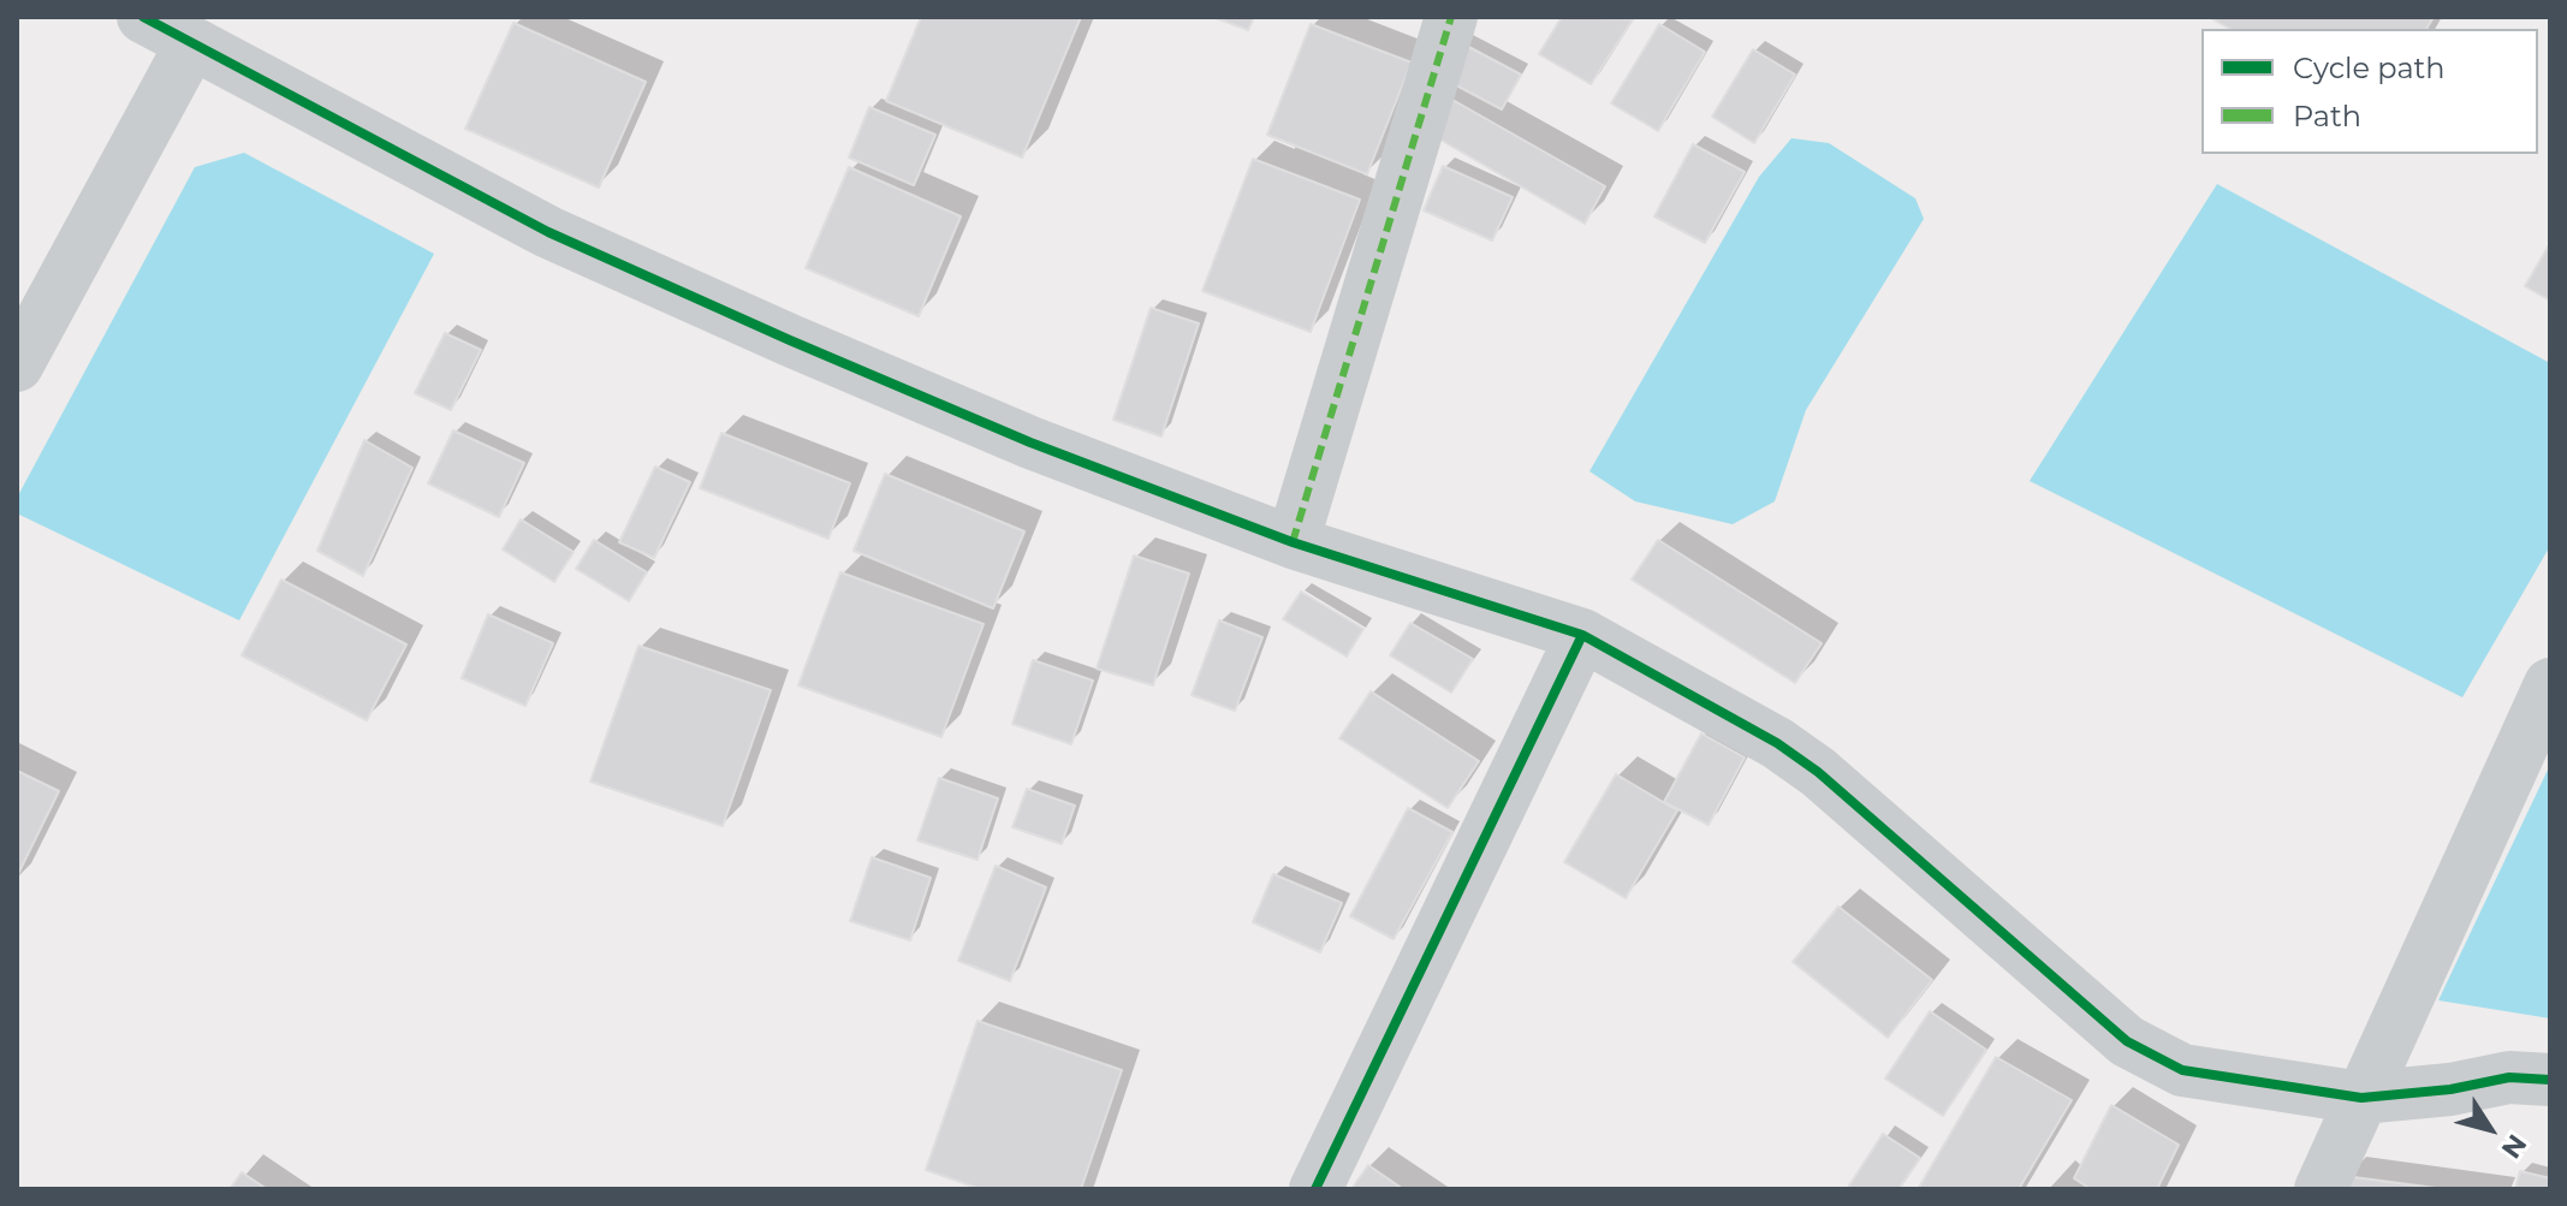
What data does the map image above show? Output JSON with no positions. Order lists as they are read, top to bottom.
{
  "legend": ["Cycle path", "Path"],
  "north": "bottom right"
}
